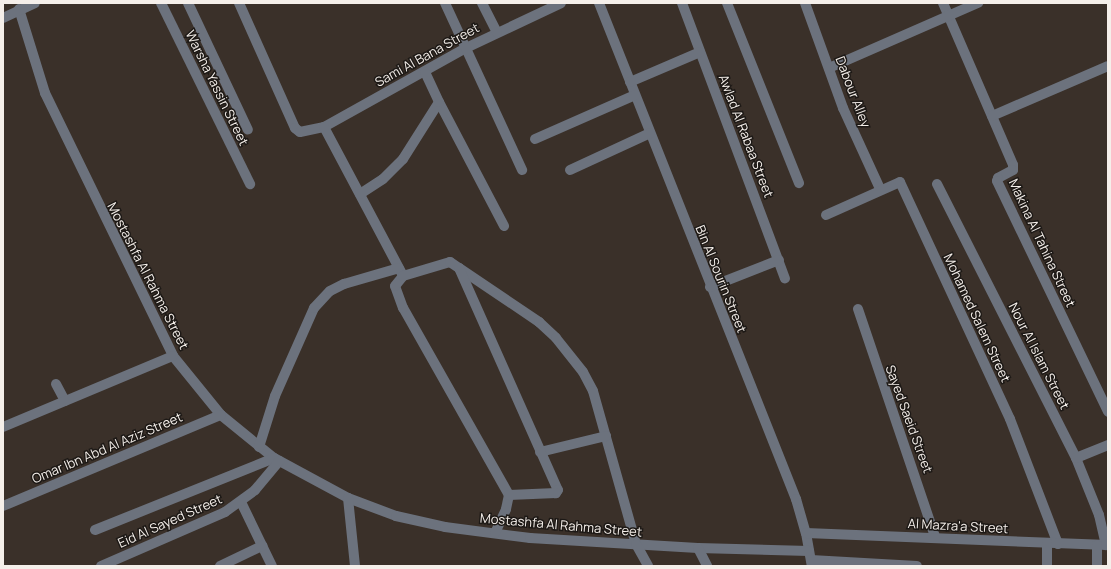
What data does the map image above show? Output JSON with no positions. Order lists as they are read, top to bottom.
{
  "streets": {
    "street": [
      "Sami Al Bana Street",
      "Warsha Yassin Street",
      "Dabour Alley",
      "Awlad Al Rabaa Street",
      "Makina Al Tahina Street",
      "Mostashfa Al Rahma Street",
      "Bin Al Sourin Street",
      "Mohamed Salem Street",
      "Nour Al Islam Street",
      "Sayed Saeid Street",
      "Omar Ibn Abd Al Aziz Street",
      "Eid Al Sayed Street",
      "Al Mazra'a Street"
    ]
  },
  "crossings": [
    ["Dabour Alley", "Mohamed Salem Street"],
    ["Mostashfa Al Rahma Street", "Bin Al Sourin Street"],
    ["Mostashfa Al Rahma Street", "Omar Ibn Abd Al Aziz Street"],
    ["Mostashfa Al Rahma Street", "Eid Al Sayed Street"],
    ["Bin Al Sourin Street", "Al Mazra'a Street"],
    ["Mohamed Salem Street", "Al Mazra'a Street"],
    ["Nour Al Islam Street", "Al Mazra'a Street"],
    ["Sayed Saeid Street", "Al Mazra'a Street"]
  ]
}
